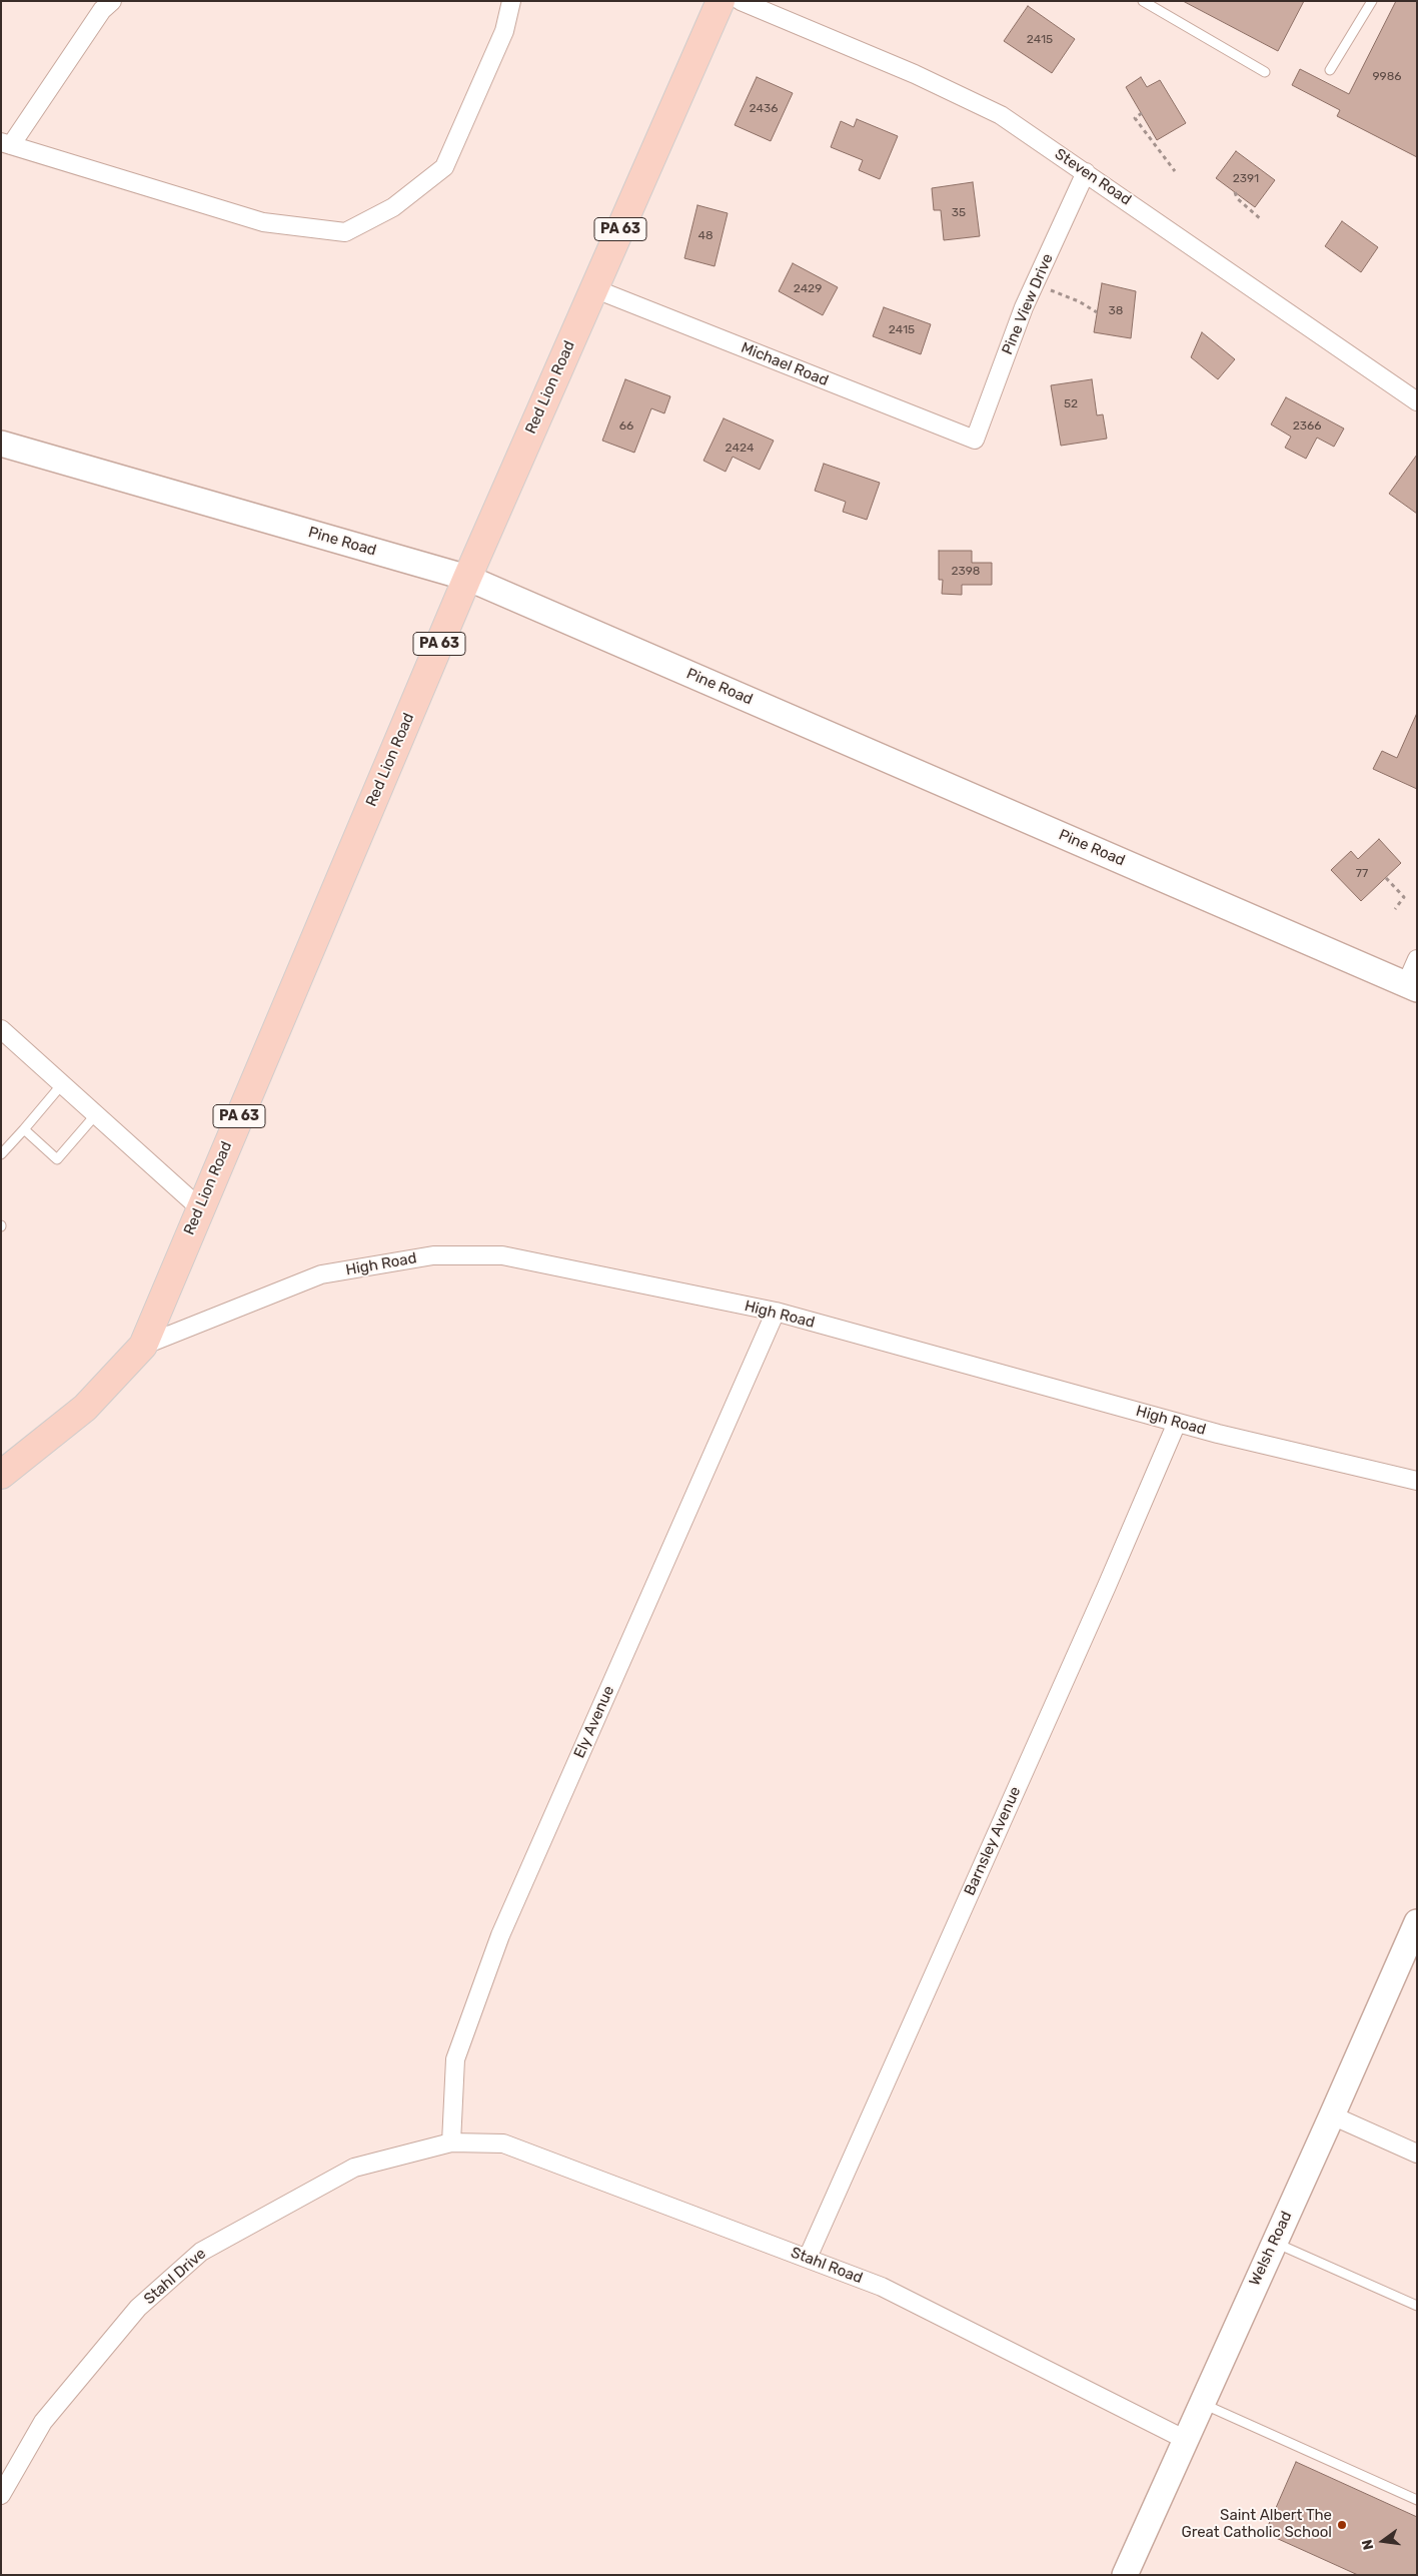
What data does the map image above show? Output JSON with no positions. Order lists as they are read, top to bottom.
{
  "streets": {
    "main road": ["PA 63", "Red Lion Road"],
    "street": [
      "Steven Road",
      "Pine View Drive",
      "Michael Road",
      "Pine Road",
      "High Road",
      "Ely Avenue",
      "Barnsley Avenue",
      "Welsh Road",
      "Stahl Road",
      "Stahl Drive"
    ]
  },
  "crossings": [
    ["Steven Road", "Pine View Drive"],
    ["Pine View Drive", "Michael Road"],
    ["Michael Road", "Red Lion Road"],
    ["Red Lion Road", "Pine Road"],
    ["Red Lion Road", "High Road"],
    ["High Road", "Ely Avenue"],
    ["High Road", "Barnsley Avenue"],
    ["Ely Avenue", "Stahl Road"],
    ["Ely Avenue", "Stahl Drive"],
    ["Barnsley Avenue", "Stahl Road"],
    ["Welsh Road", "Stahl Road"],
    ["Stahl Road", "Stahl Drive"]
  ],
  "places": ["Saint Albert The Great Catholic School"],
  "house_numbers": [
    "2415",
    "9986",
    "2436",
    "2391",
    "35",
    "48",
    "2429",
    "38",
    "2415",
    "52",
    "66",
    "2366",
    "2424",
    "2398",
    "77"
  ],
  "north": "left"
}
